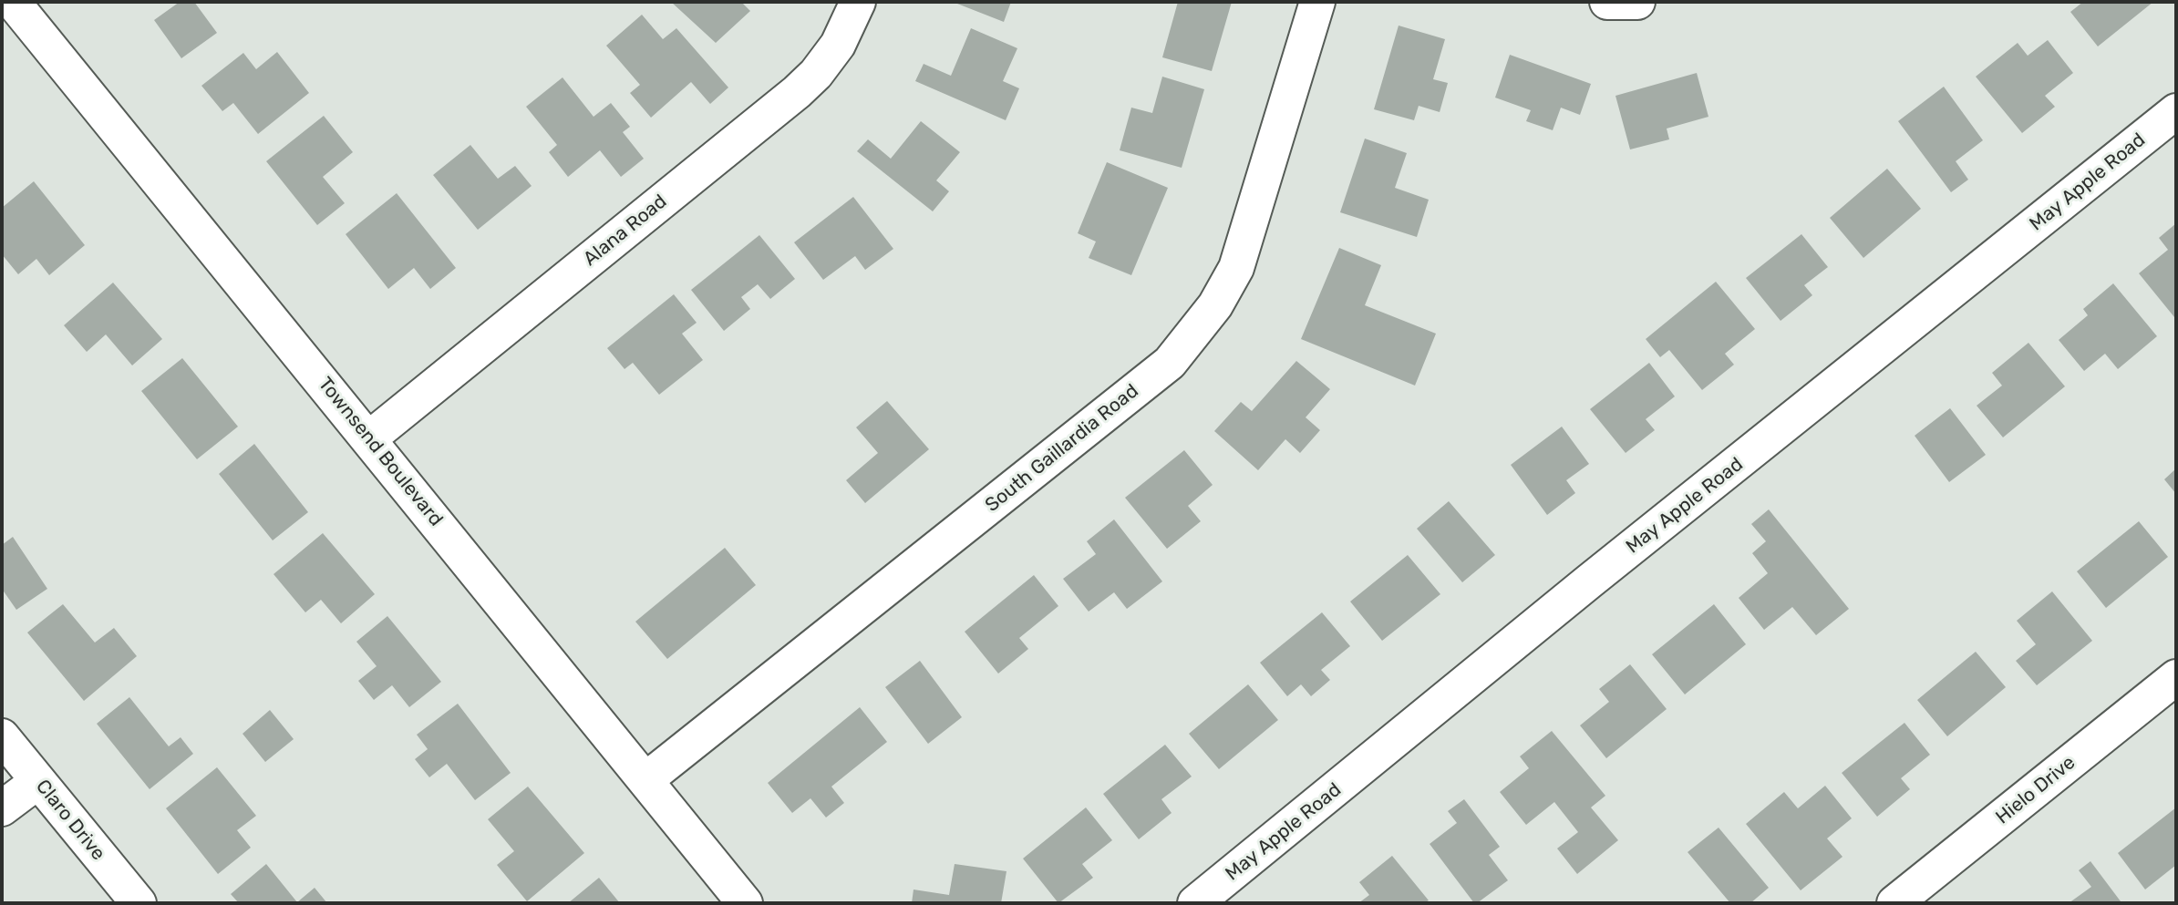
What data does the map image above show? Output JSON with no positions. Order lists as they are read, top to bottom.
{
  "streets": {
    "street": [
      "May Apple Road",
      "Alana Road",
      "South Gaillardia Road",
      "Townsend Boulevard",
      "Hielo Drive",
      "Claro Drive"
    ]
  },
  "crossings": [
    ["Alana Road", "Townsend Boulevard"],
    ["South Gaillardia Road", "Townsend Boulevard"]
  ]
}
